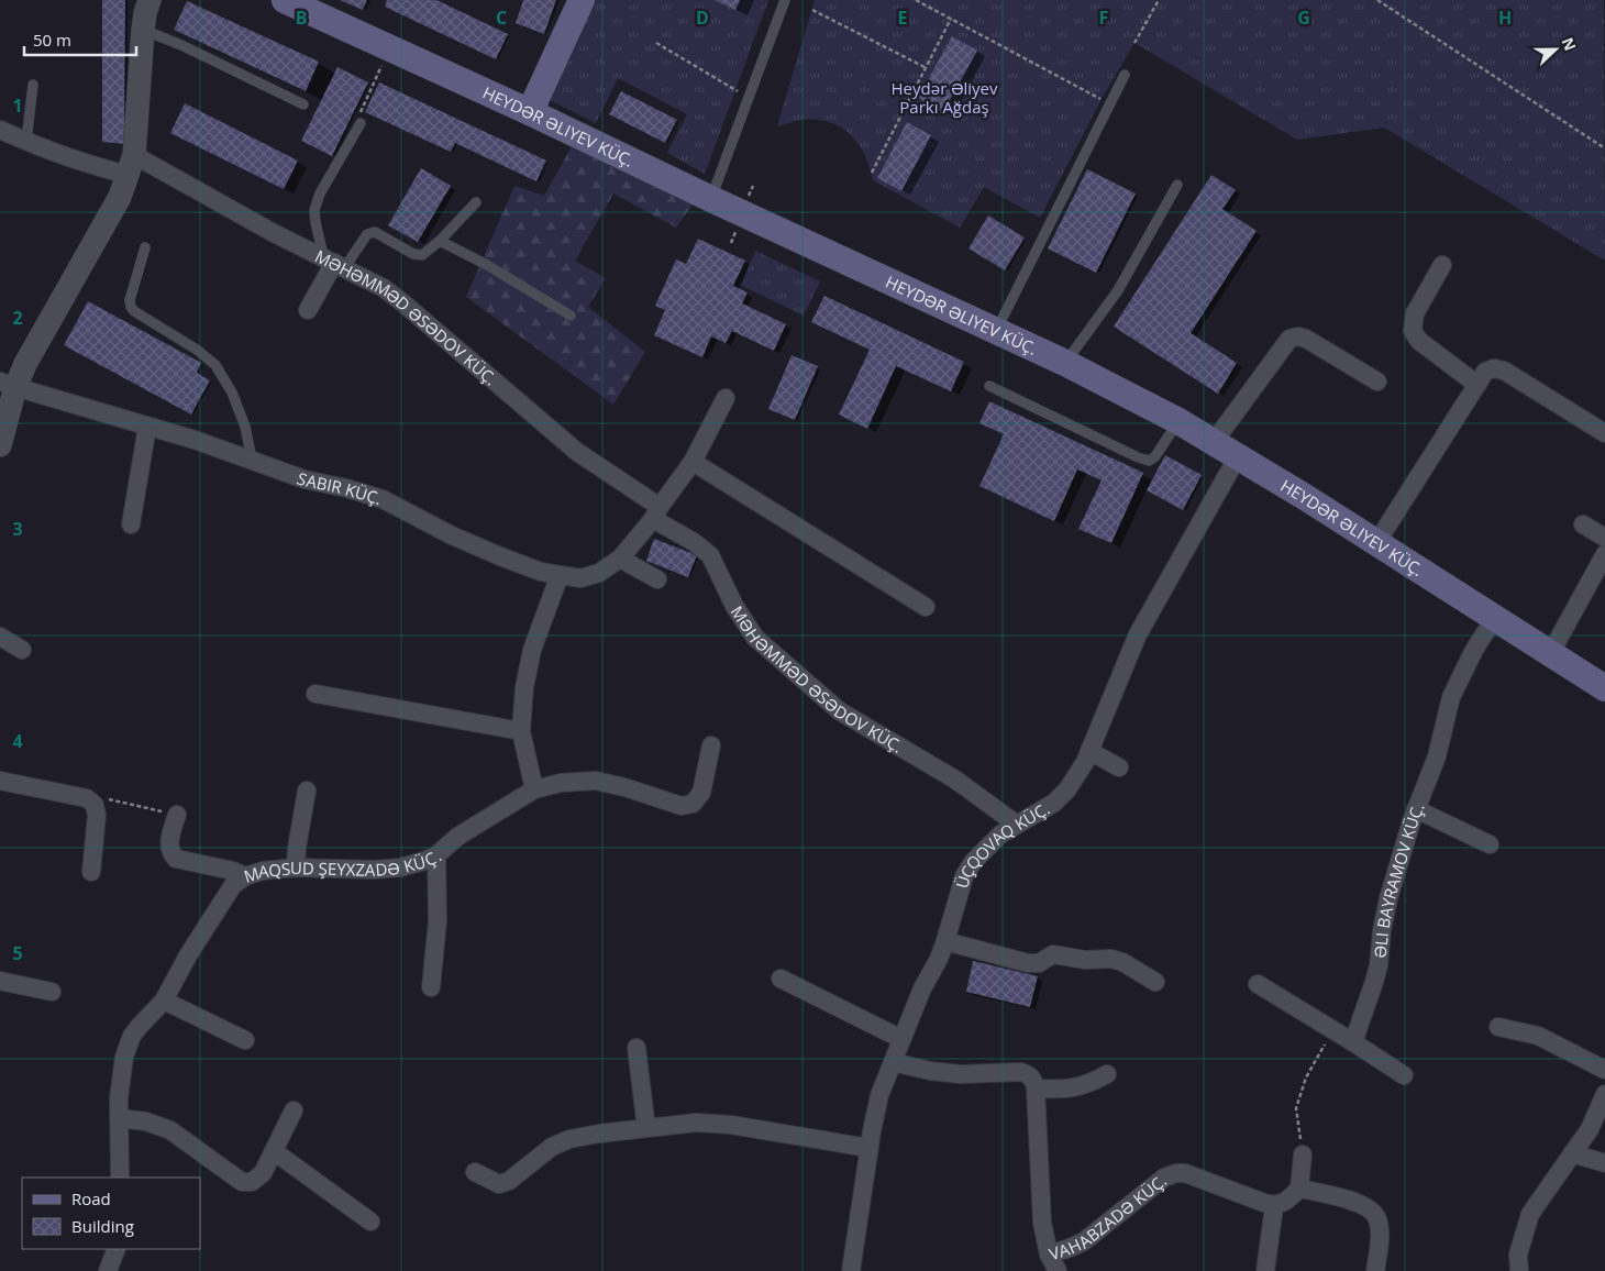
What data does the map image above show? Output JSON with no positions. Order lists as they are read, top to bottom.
{
  "streets": {
    "main road": ["HEYDƏR ƏLIYEV KÜÇ."],
    "street": [
      "MƏHƏMMƏD ƏSƏDOV KÜÇ.",
      "SABIR KÜÇ.",
      "ÜÇQOVAQ KÜÇ.",
      "MAQSUD ŞEYXZADƏ KÜÇ.",
      "ƏLI BAYRAMOV KÜÇ.",
      "VAHABZADƏ KÜÇ."
    ]
  },
  "crossings": [
    ["HEYDƏR ƏLIYEV KÜÇ.", "ÜÇQOVAQ KÜÇ."],
    ["HEYDƏR ƏLIYEV KÜÇ.", "ƏLI BAYRAMOV KÜÇ."],
    ["MƏHƏMMƏD ƏSƏDOV KÜÇ.", "SABIR KÜÇ."],
    ["MƏHƏMMƏD ƏSƏDOV KÜÇ.", "ÜÇQOVAQ KÜÇ."]
  ],
  "parks": ["Heydər Əliyev Parkı Ağdaş"],
  "legend": ["Road", "Building"],
  "scale_bar": "50 m",
  "north": "right",
  "grid": {
    "columns": [
      "B",
      "C",
      "D",
      "E",
      "F",
      "G",
      "H"
    ],
    "rows": [
      "1",
      "2",
      "3",
      "4",
      "5"
    ]
  }
}
